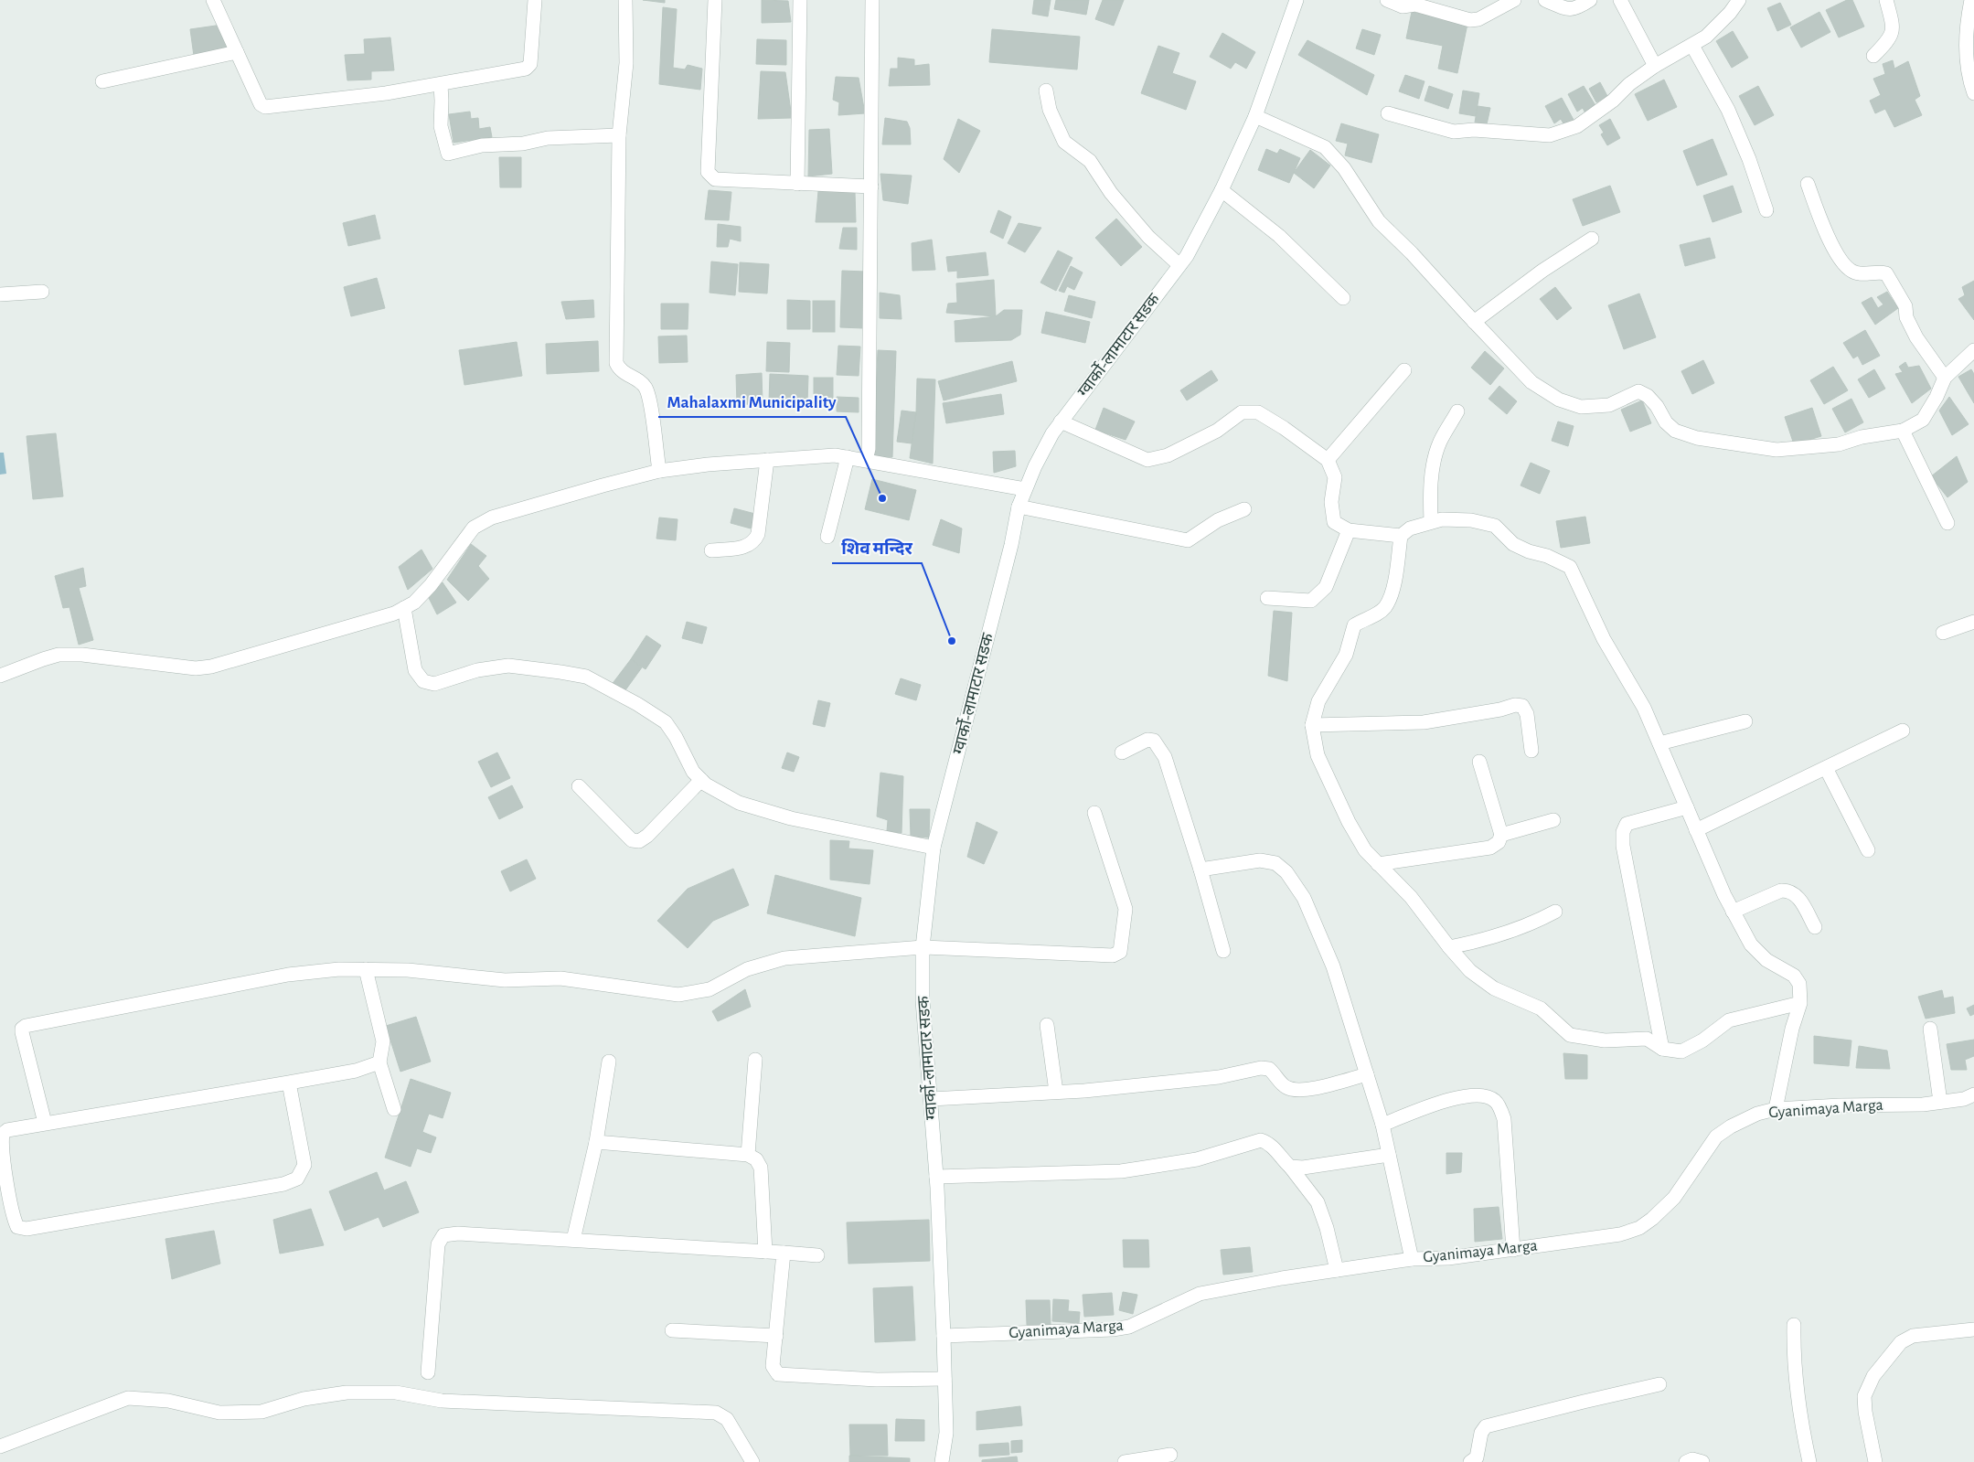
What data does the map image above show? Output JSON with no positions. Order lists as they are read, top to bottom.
{
  "streets": {
    "street": ["ग्वार्को-लामाटार सडक", "Gyanimaya Marga"]
  },
  "crossings": [
    ["ग्वार्को-लामाटार सडक", "Gyanimaya Marga"]
  ],
  "places": ["Mahalaxmi Municipality", "शिव मन्दिर"]
}
